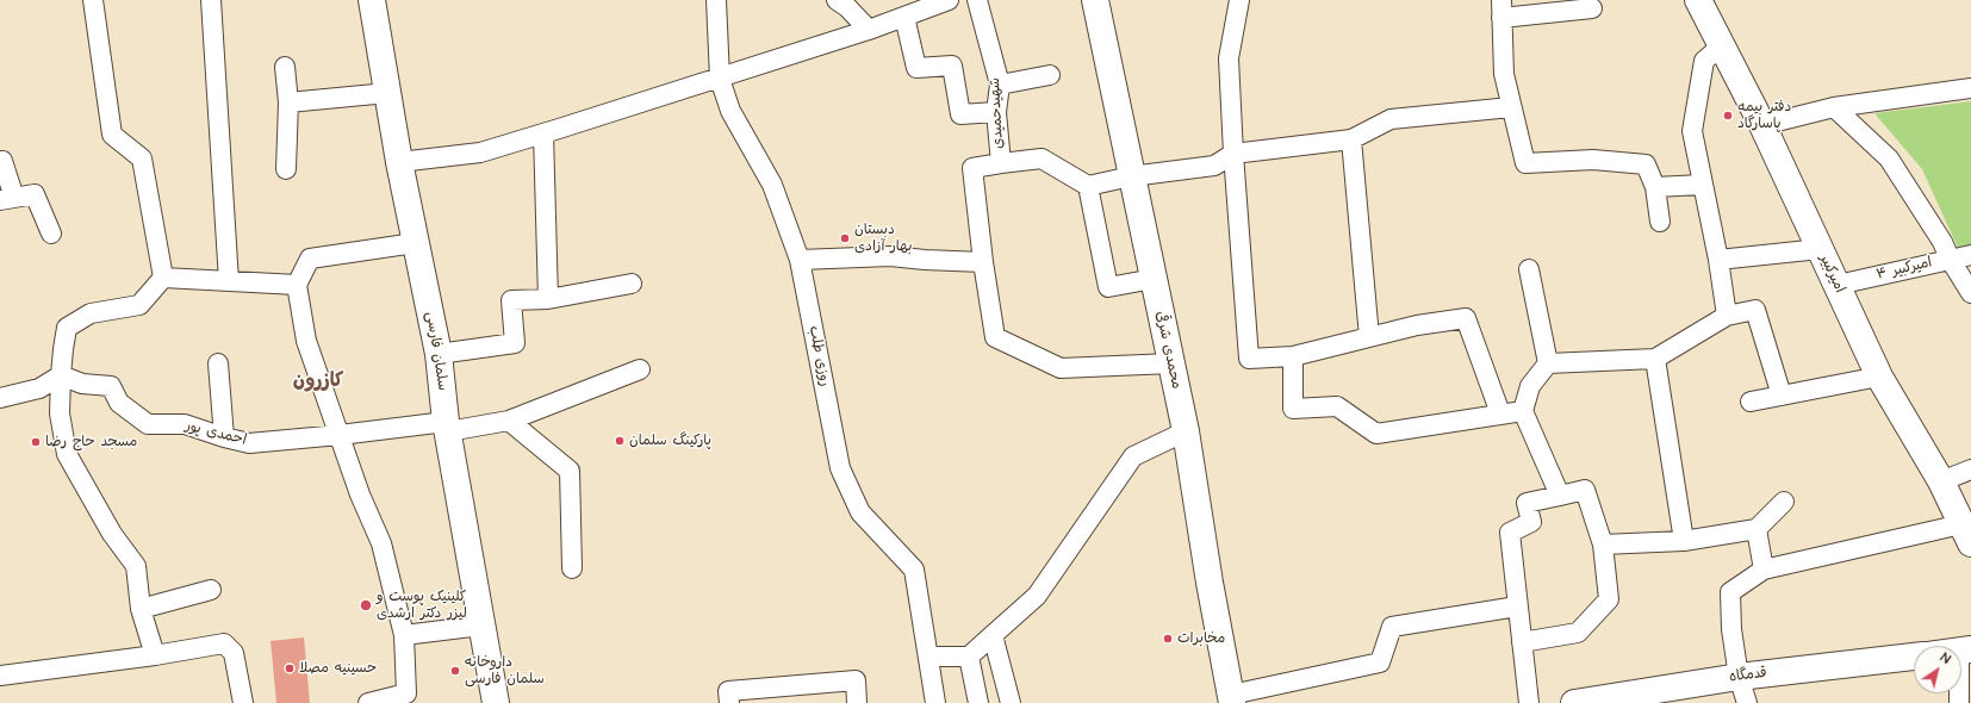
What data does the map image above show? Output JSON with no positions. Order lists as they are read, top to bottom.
{
  "streets": {
    "main road": [
      "امیرکبیر",
      "محمدی شرقی",
      "سلمان فارسی",
      "قدمگاه"
    ],
    "street": [
      "شهیدحمیدی",
      "امیرکبیر ۴",
      "روزی طلب",
      "احمدی پور"
    ]
  },
  "crossings": [
    ["امیرکبیر ۴", "امیرکبیر"],
    ["سلمان فارسی", "احمدی پور"]
  ],
  "districts": ["کازرون"],
  "places": [
    "دفتر بیمه پاسارگاد",
    "دبستان بهار آزادی",
    "پارکینگ سلمان",
    "مسجد حاج رضا",
    "کلینیک پوست و لیزر دکتر ارشدی",
    "مخابرات",
    "حسینیه مصلا",
    "داروخانه سلمان فارسی"
  ],
  "north": "top right"
}
